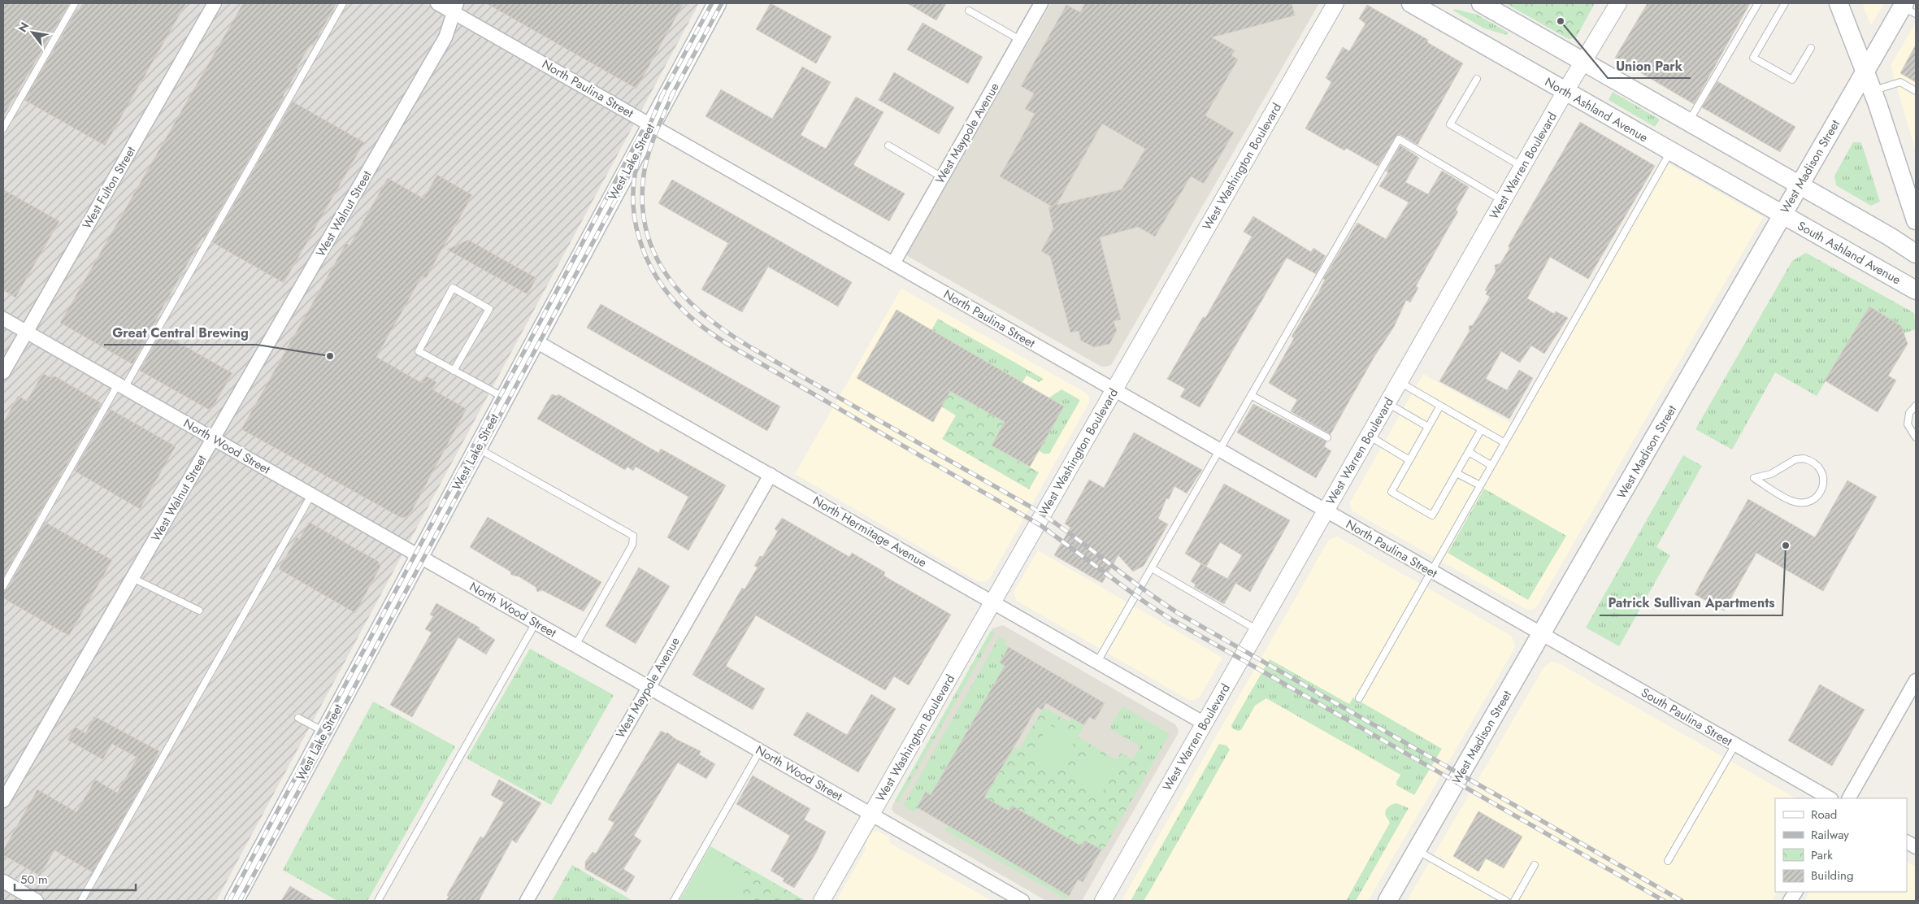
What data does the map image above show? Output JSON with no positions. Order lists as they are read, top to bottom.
{
  "streets": {
    "main road": [
      "North Ashland Avenue",
      "West Lake Street",
      "West Madison Street",
      "South Ashland Avenue"
    ],
    "street": [
      "North Paulina Street",
      "West Maypole Avenue",
      "West Warren Boulevard",
      "West Washington Boulevard",
      "West Fulton Street",
      "West Walnut Street",
      "North Wood Street",
      "North Hermitage Avenue",
      "South Paulina Street"
    ]
  },
  "crossings": [
    ["North Paulina Street", "West Maypole Avenue"],
    ["North Paulina Street", "West Lake Street"],
    ["North Paulina Street", "West Warren Boulevard"],
    ["North Paulina Street", "West Washington Boulevard"],
    ["North Paulina Street", "West Madison Street"],
    ["North Paulina Street", "West Walnut Street"],
    ["North Paulina Street", "South Paulina Street"],
    ["North Ashland Avenue", "West Warren Boulevard"],
    ["North Ashland Avenue", "West Madison Street"],
    ["North Ashland Avenue", "South Ashland Avenue"],
    ["West Maypole Avenue", "North Wood Street"],
    ["West Maypole Avenue", "North Hermitage Avenue"],
    ["West Lake Street", "North Wood Street"],
    ["West Lake Street", "North Hermitage Avenue"],
    ["West Warren Boulevard", "North Hermitage Avenue"],
    ["West Washington Boulevard", "North Wood Street"],
    ["West Washington Boulevard", "North Hermitage Avenue"],
    ["West Madison Street", "South Ashland Avenue"],
    ["West Madison Street", "South Paulina Street"],
    ["West Fulton Street", "North Wood Street"],
    ["West Walnut Street", "North Wood Street"]
  ],
  "places": ["Union Park", "Great Central Brewing", "Patrick Sullivan Apartments"],
  "legend": [
    "Road",
    "Railway",
    "Park",
    "Building"
  ],
  "scale_bar": "50 m",
  "north": "top left"
}
